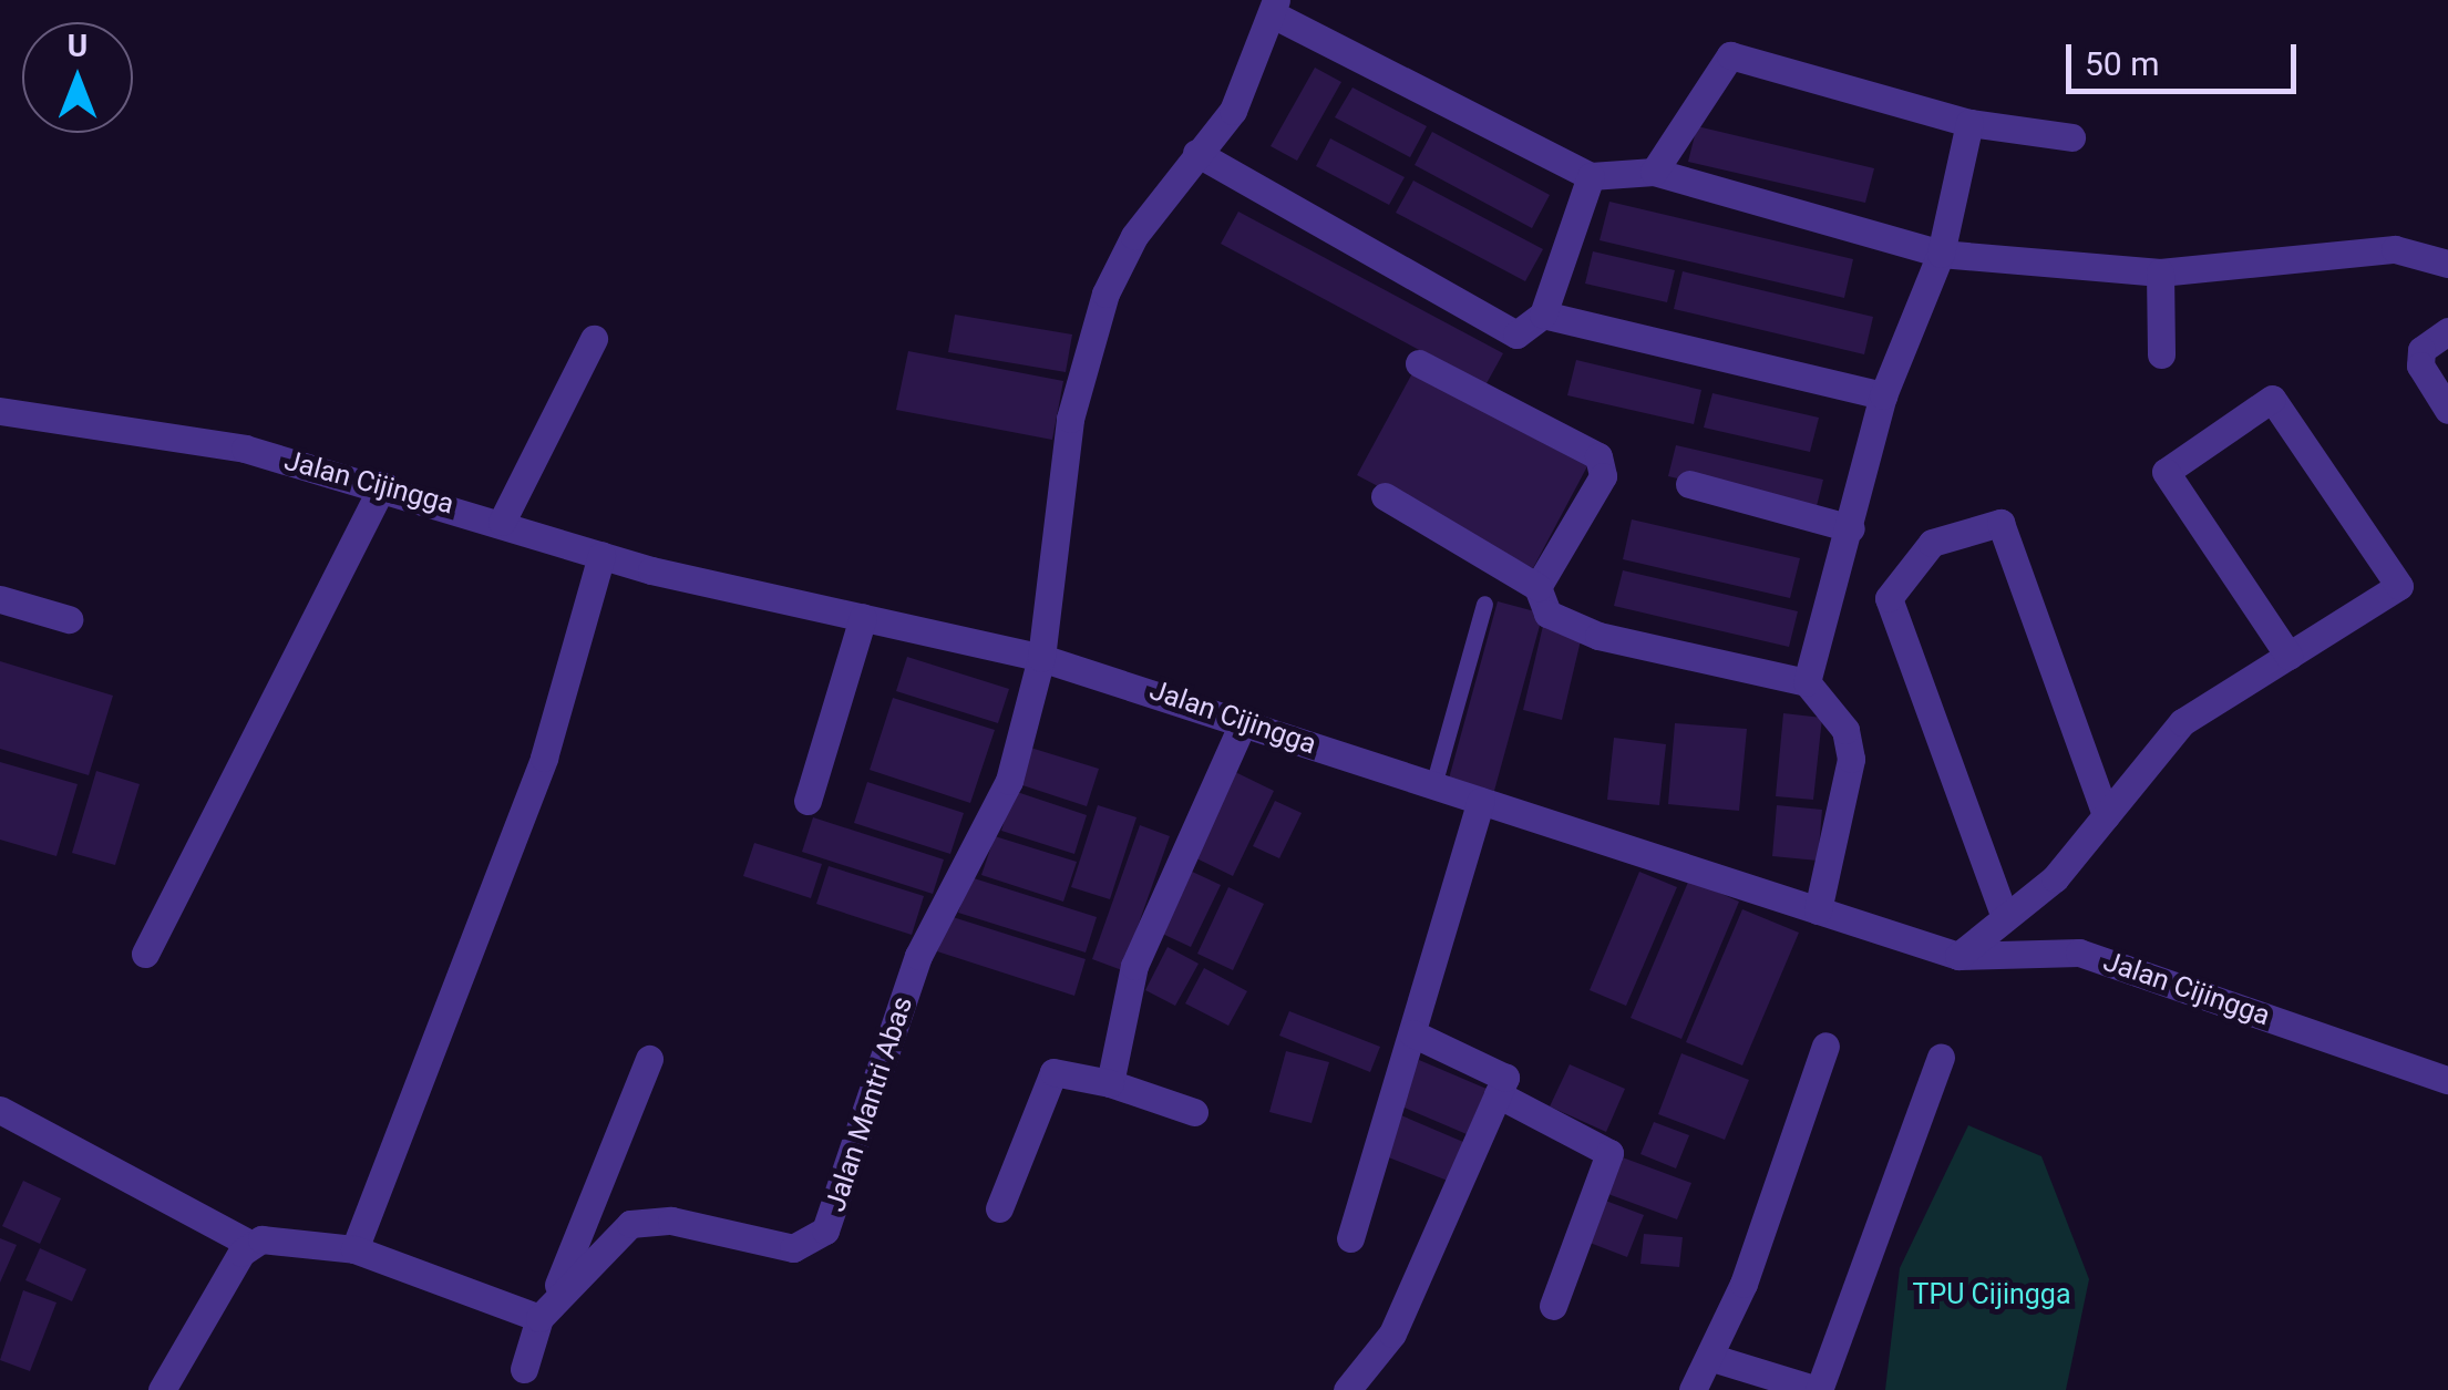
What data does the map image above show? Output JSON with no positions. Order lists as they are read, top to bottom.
{
  "streets": {
    "street": ["Jalan Cijingga", "Jalan Mantri Abas"]
  },
  "crossings": [
    ["Jalan Cijingga", "Jalan Mantri Abas"]
  ],
  "parks": ["TPU Cijingga"],
  "scale_bar": "50 m",
  "north": "top"
}
